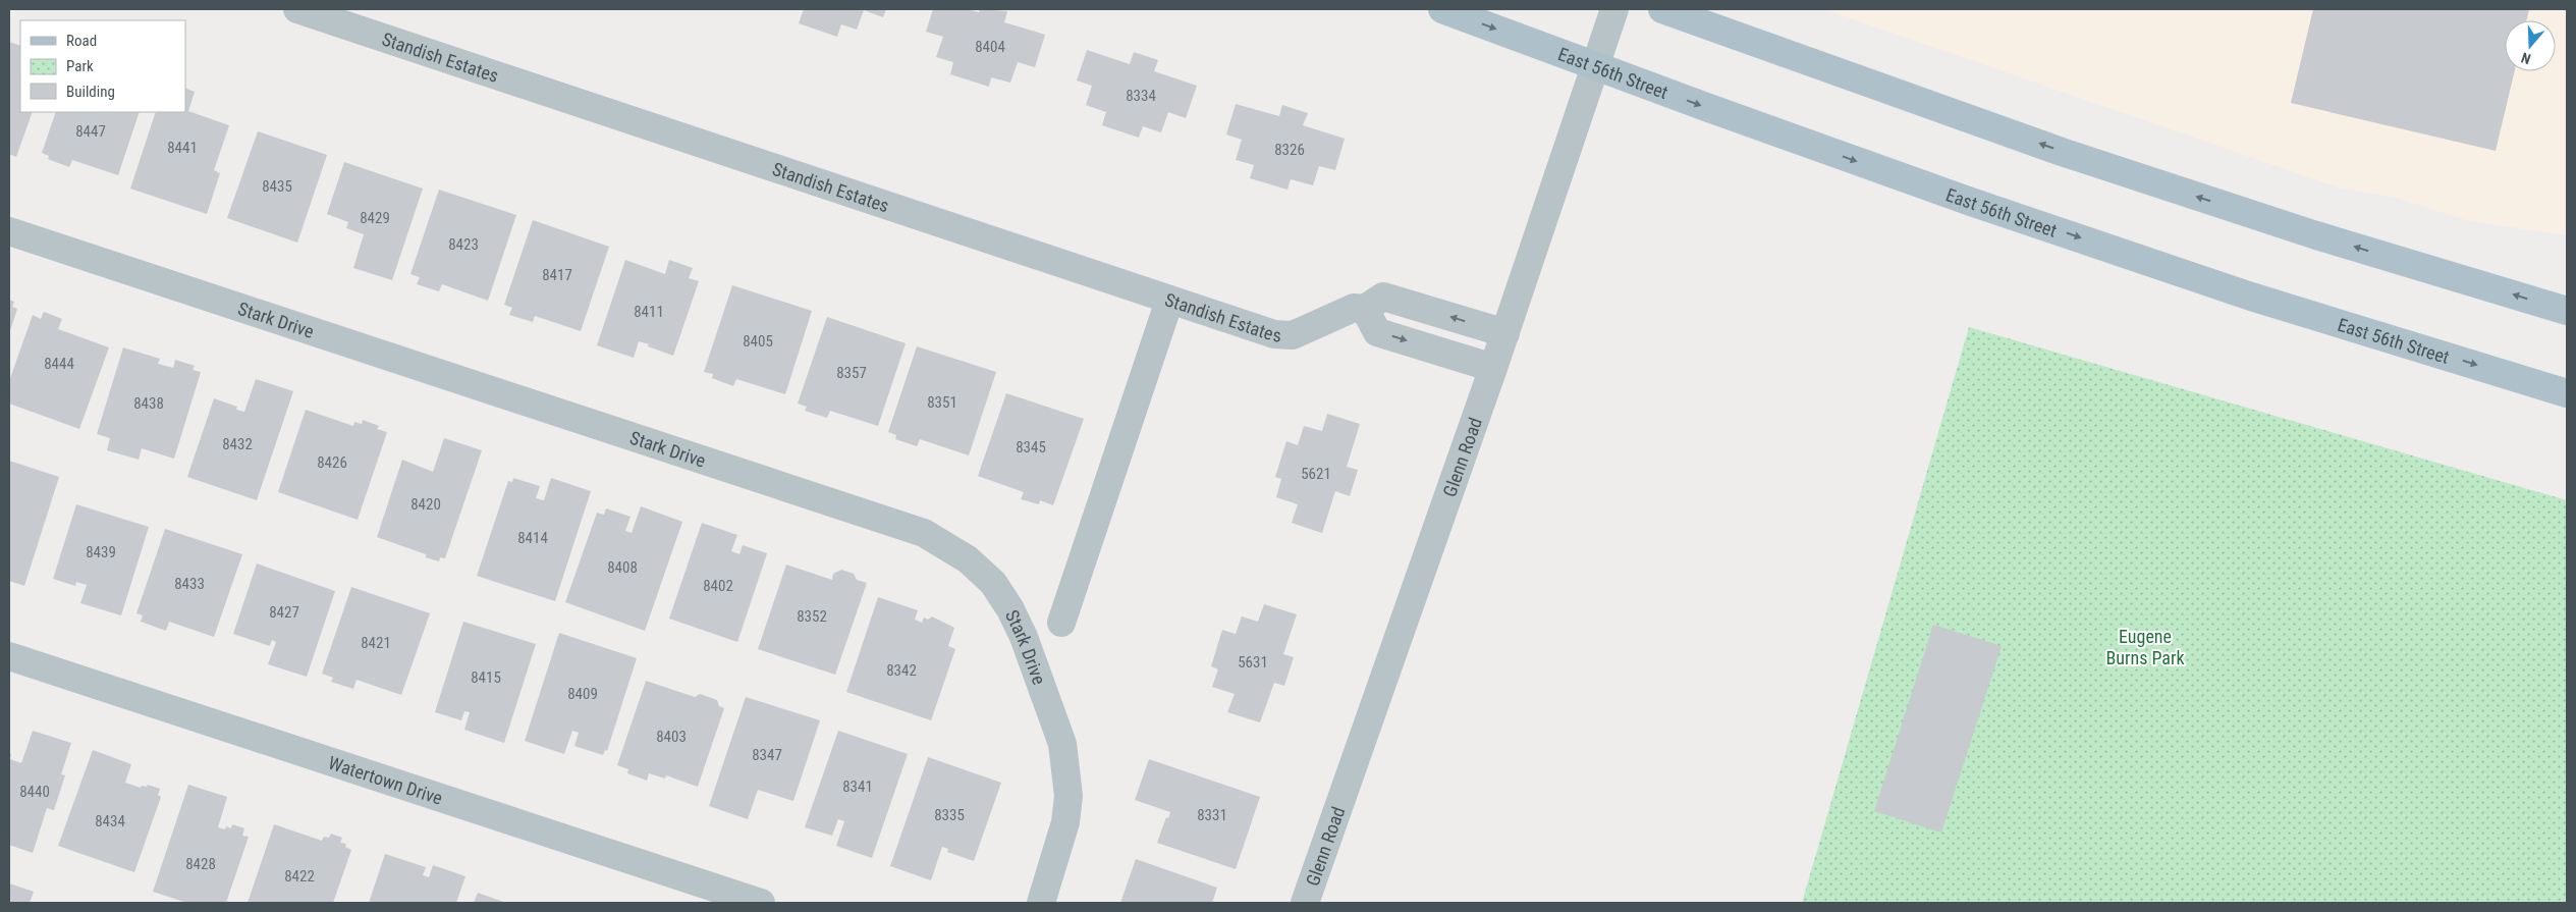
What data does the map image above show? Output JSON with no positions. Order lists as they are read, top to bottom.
{
  "streets": {
    "main road": ["East 56th Street"],
    "street": [
      "Standish Estates",
      "Stark Drive",
      "Glenn Road",
      "Watertown Drive"
    ]
  },
  "crossings": [
    ["Standish Estates", "Glenn Road"],
    ["East 56th Street", "Glenn Road"]
  ],
  "parks": ["Eugene Burns Park"],
  "house_numbers": [
    "8404",
    "8334",
    "8447",
    "8441",
    "8326",
    "8435",
    "8429",
    "8423",
    "8417",
    "8411",
    "8405",
    "8444",
    "8357",
    "8351",
    "8438",
    "8432",
    "8345",
    "8426",
    "5621",
    "8420",
    "8414",
    "8439",
    "8408",
    "8433",
    "8402",
    "8427",
    "8352",
    "8421",
    "5631",
    "8342",
    "8415",
    "8409",
    "8403",
    "8347",
    "8341",
    "8440",
    "8335",
    "8331",
    "8434",
    "8428",
    "8422"
  ],
  "legend": ["Road", "Park", "Building"],
  "north": "bottom"
}
